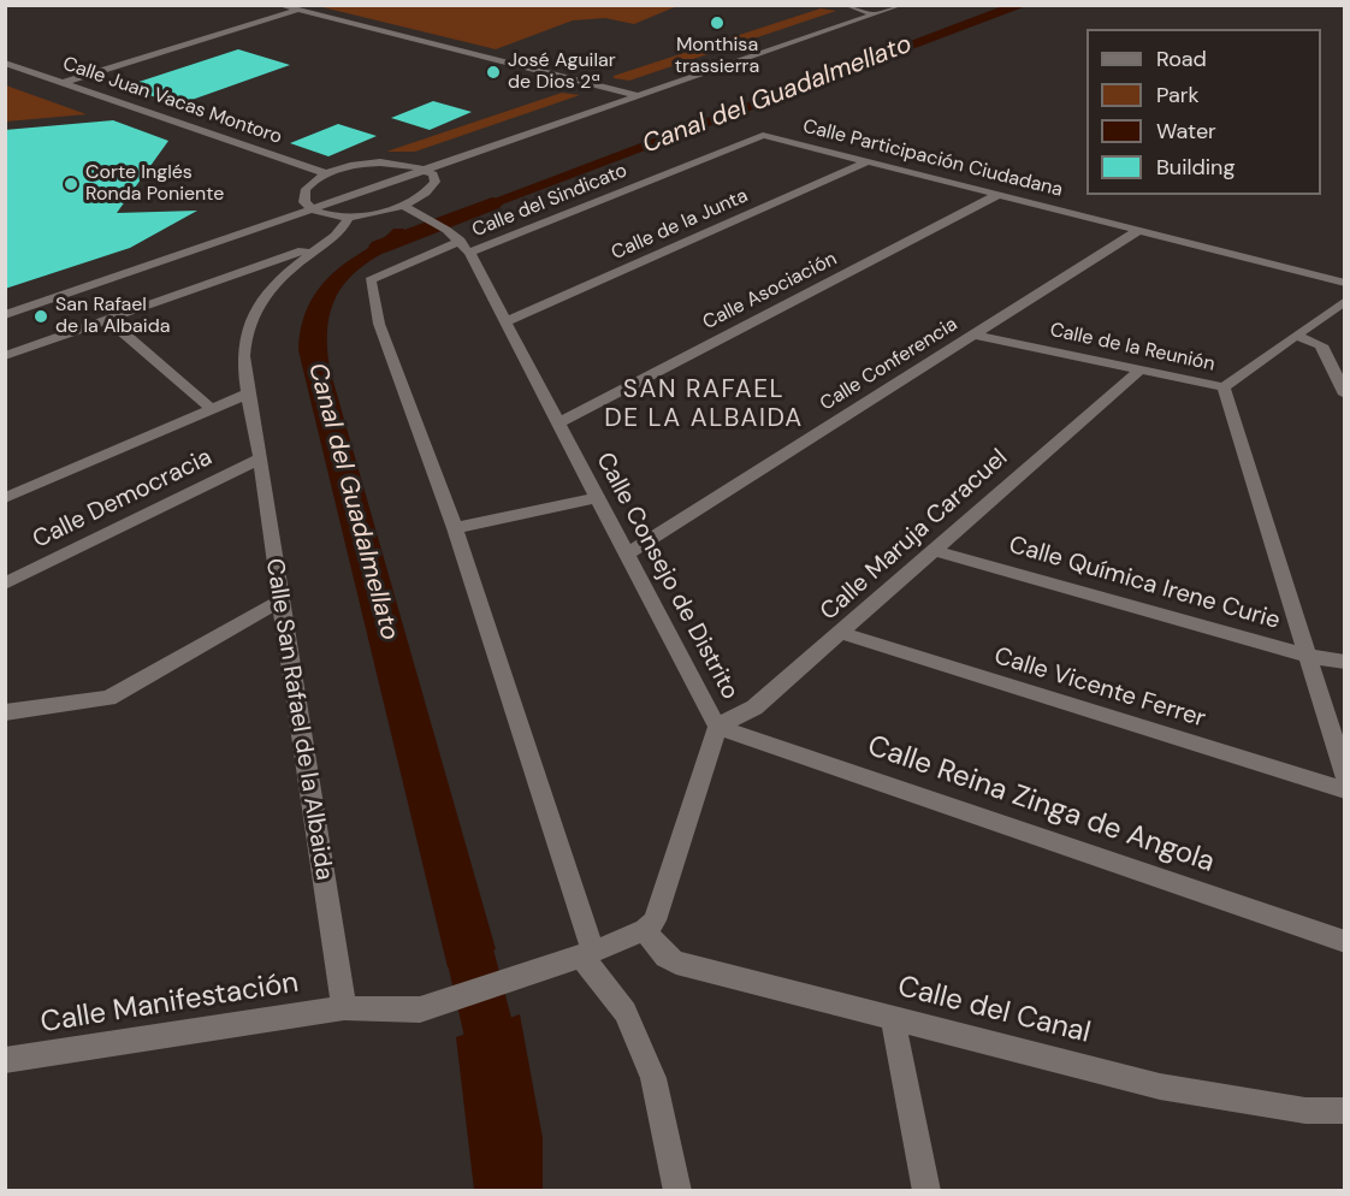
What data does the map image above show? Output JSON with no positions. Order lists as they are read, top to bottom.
{
  "streets": {
    "street": [
      "Calle Juan Vacas Montoro",
      "Calle Participación Ciudadana",
      "Calle del Sindicato",
      "Calle de la Junta",
      "Calle Asociación",
      "Calle de la Reunión",
      "Calle Conferencia",
      "Calle Democracia",
      "Calle Maruja Caracuel",
      "Calle Consejo de Distrito",
      "Calle Química Irene Curie",
      "Calle Vicente Ferrer",
      "Calle San Rafael de la Albaida",
      "Calle Reina Zinga de Angola",
      "Calle Manifestación",
      "Calle del Canal"
    ]
  },
  "crossings": [
    ["Calle Participación Ciudadana", "Calle del Sindicato"],
    ["Calle Participación Ciudadana", "Calle de la Junta"],
    ["Calle Participación Ciudadana", "Calle Asociación"],
    ["Calle Participación Ciudadana", "Calle Conferencia"],
    ["Calle del Sindicato", "Calle Consejo de Distrito"],
    ["Calle de la Junta", "Calle Consejo de Distrito"],
    ["Calle Asociación", "Calle Consejo de Distrito"],
    ["Calle de la Reunión", "Calle Conferencia"],
    ["Calle de la Reunión", "Calle Maruja Caracuel"],
    ["Calle Conferencia", "Calle Consejo de Distrito"],
    ["Calle Democracia", "Calle San Rafael de la Albaida"],
    ["Calle Maruja Caracuel", "Calle Consejo de Distrito"],
    ["Calle Maruja Caracuel", "Calle Química Irene Curie"],
    ["Calle Maruja Caracuel", "Calle Vicente Ferrer"],
    ["Calle Maruja Caracuel", "Calle Reina Zinga de Angola"],
    ["Calle Consejo de Distrito", "Calle Reina Zinga de Angola"],
    ["Calle Consejo de Distrito", "Calle del Canal"],
    ["Calle San Rafael de la Albaida", "Calle Manifestación"]
  ],
  "districts": ["SAN RAFAEL DE LA ALBAIDA"],
  "water": ["Canal del Guadalmellato"],
  "places": [
    "Monthisa trassierra",
    "José Aguilar de Dios 2ª",
    "Corte Inglés Ronda Poniente",
    "San Rafael de la Albaida"
  ],
  "legend": [
    "Road",
    "Park",
    "Water",
    "Building"
  ]
}
